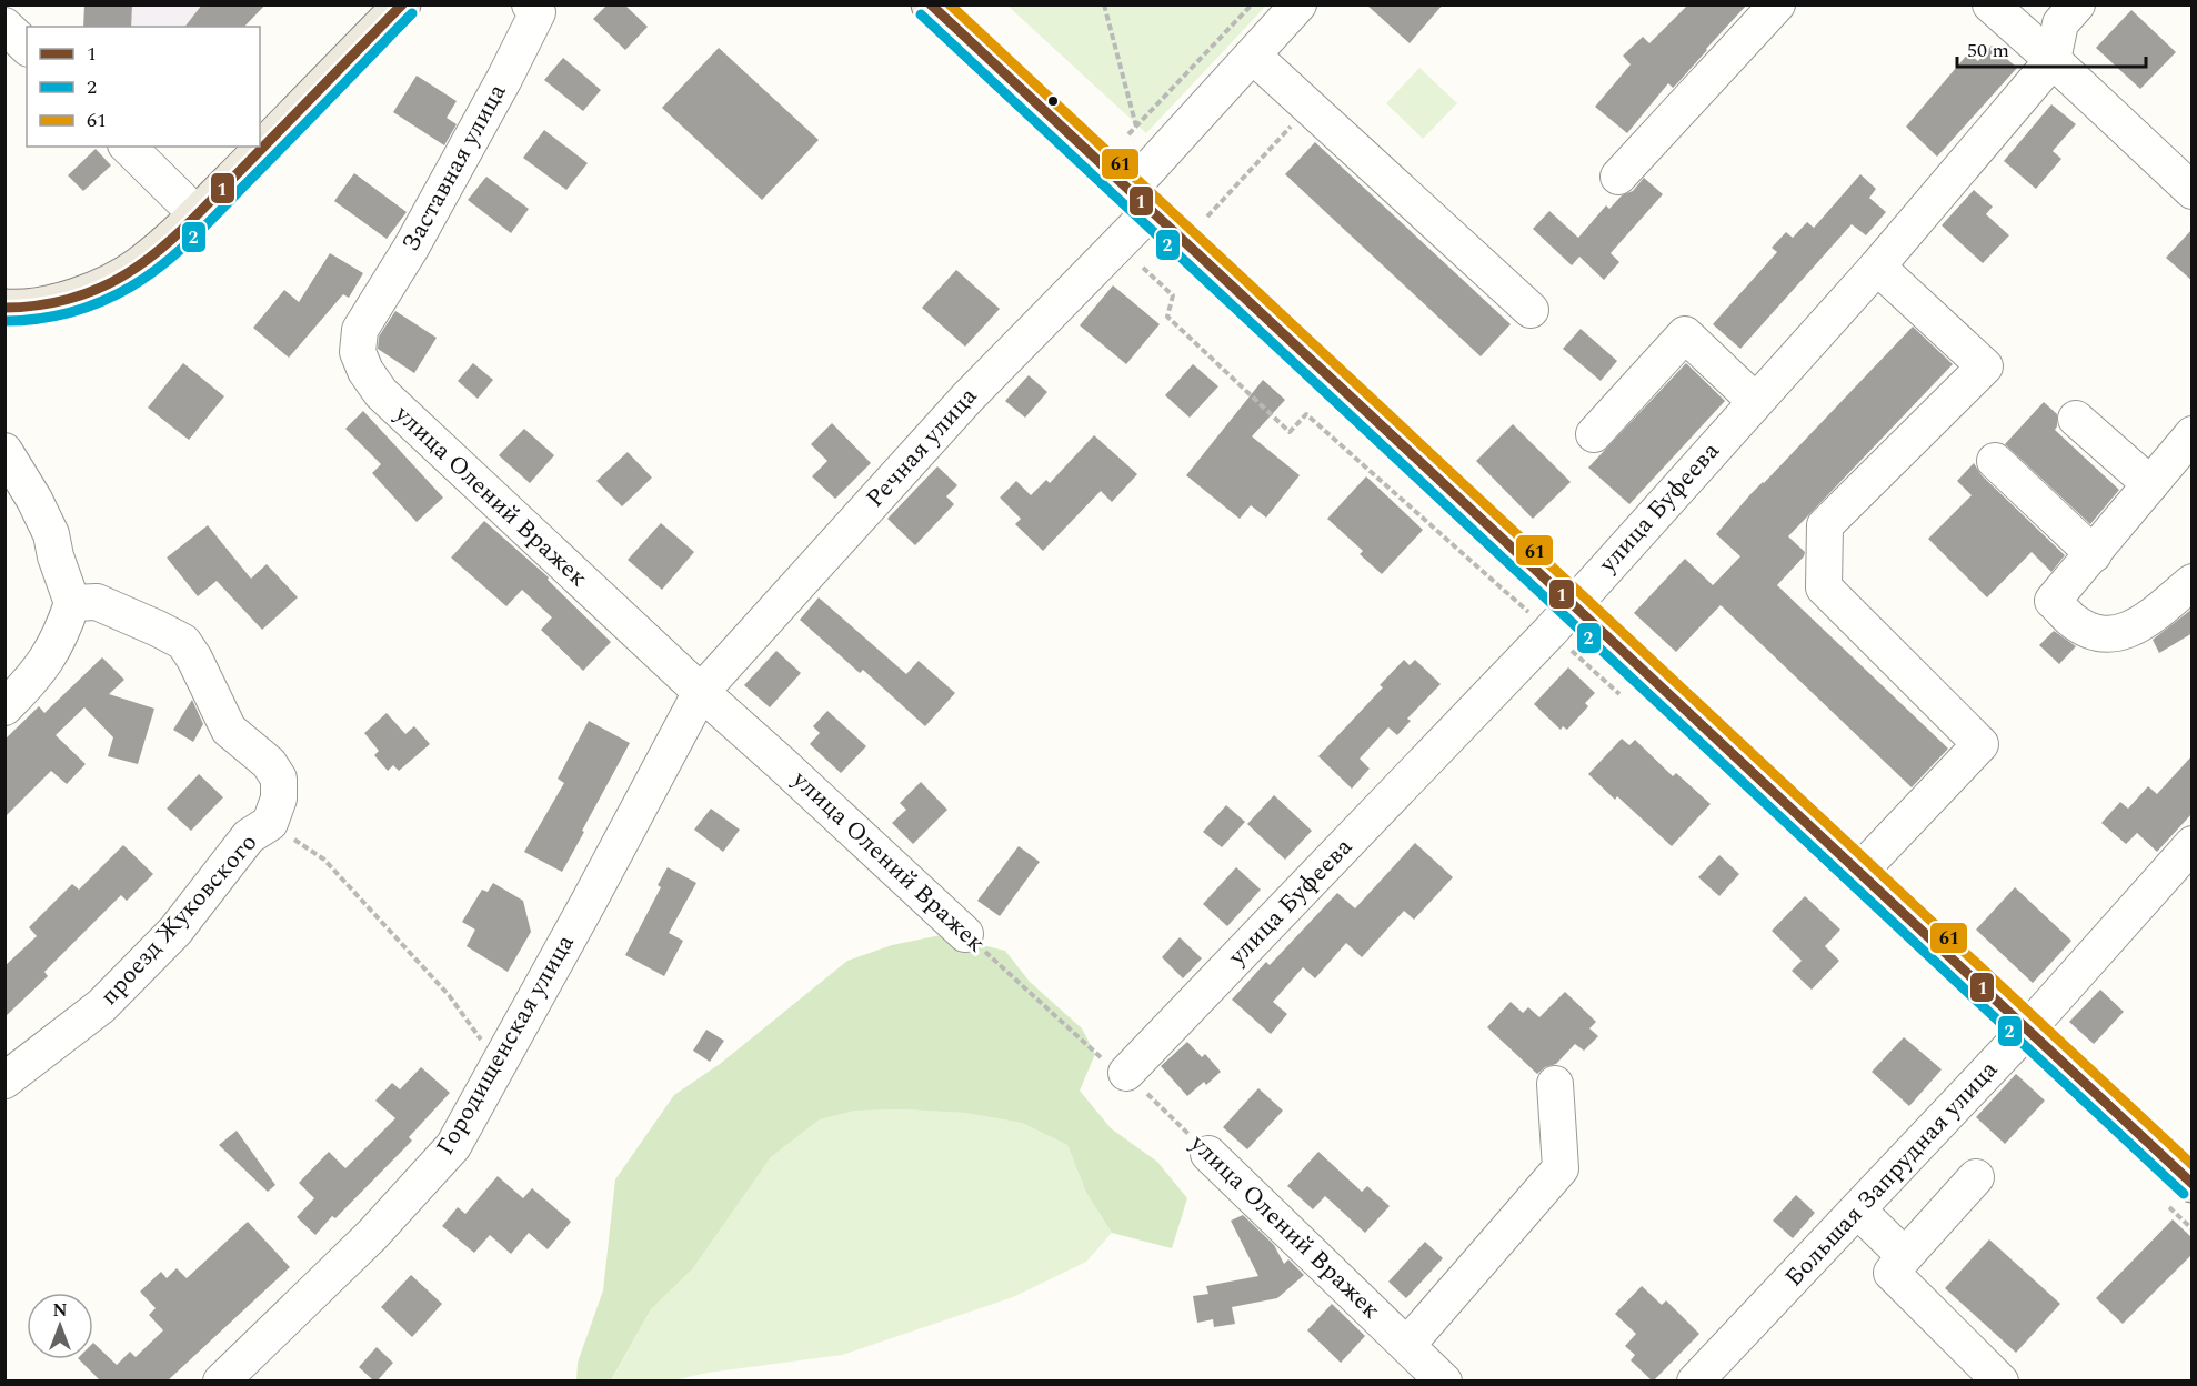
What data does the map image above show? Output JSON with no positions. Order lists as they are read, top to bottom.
{
  "streets": {
    "street": [
      "Заставная улица",
      "Речная улица",
      "улица Олений Вражек",
      "улица Буфеева",
      "проезд Жуковского",
      "Городищенская улица",
      "Большая Запрудная улица"
    ]
  },
  "crossings": [
    ["Заставная улица", "улица Олений Вражек"],
    ["Речная улица", "улица Олений Вражек"],
    ["Речная улица", "Городищенская улица"],
    ["улица Олений Вражек", "улица Буфеева"],
    ["улица Олений Вражек", "Городищенская улица"]
  ],
  "lines": ["transit line 1", "transit line 61", "transit line 2"],
  "legend": ["1", "2", "61"],
  "scale_bar": "50 m",
  "north": "top"
}
